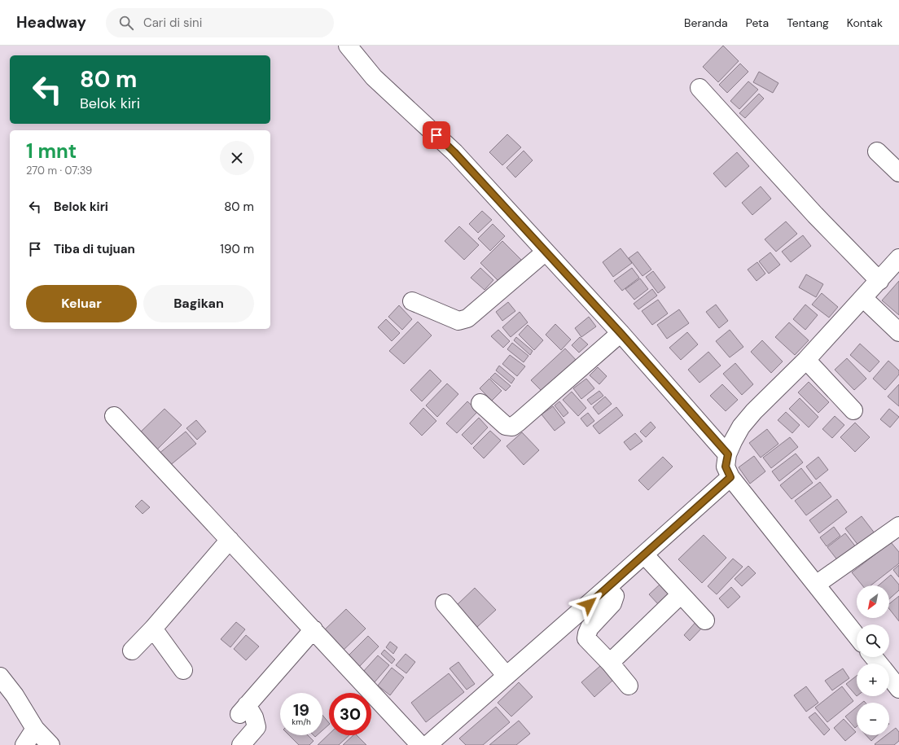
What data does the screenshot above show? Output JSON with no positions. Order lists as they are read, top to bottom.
{
  "north": "bottom left",
  "page": {
    "header": "Headway",
    "search": "Cari di sini",
    "nav": [
      "Beranda",
      "Peta",
      "Tentang",
      "Kontak"
    ],
    "turn": ["80 m", "Belok kiri"],
    "heading": ["1 mnt", "270 m · 07:39"],
    "list": [
      {
        "name": "Belok kiri",
        "value": "80 m"
      },
      {
        "name": "Tiba di tujuan",
        "value": "190 m"
      }
    ],
    "buttons": ["Keluar", "Bagikan"],
    "map_buttons": ["+", "−"],
    "speed": "19 km/h",
    "limit": "30"
  }
}
